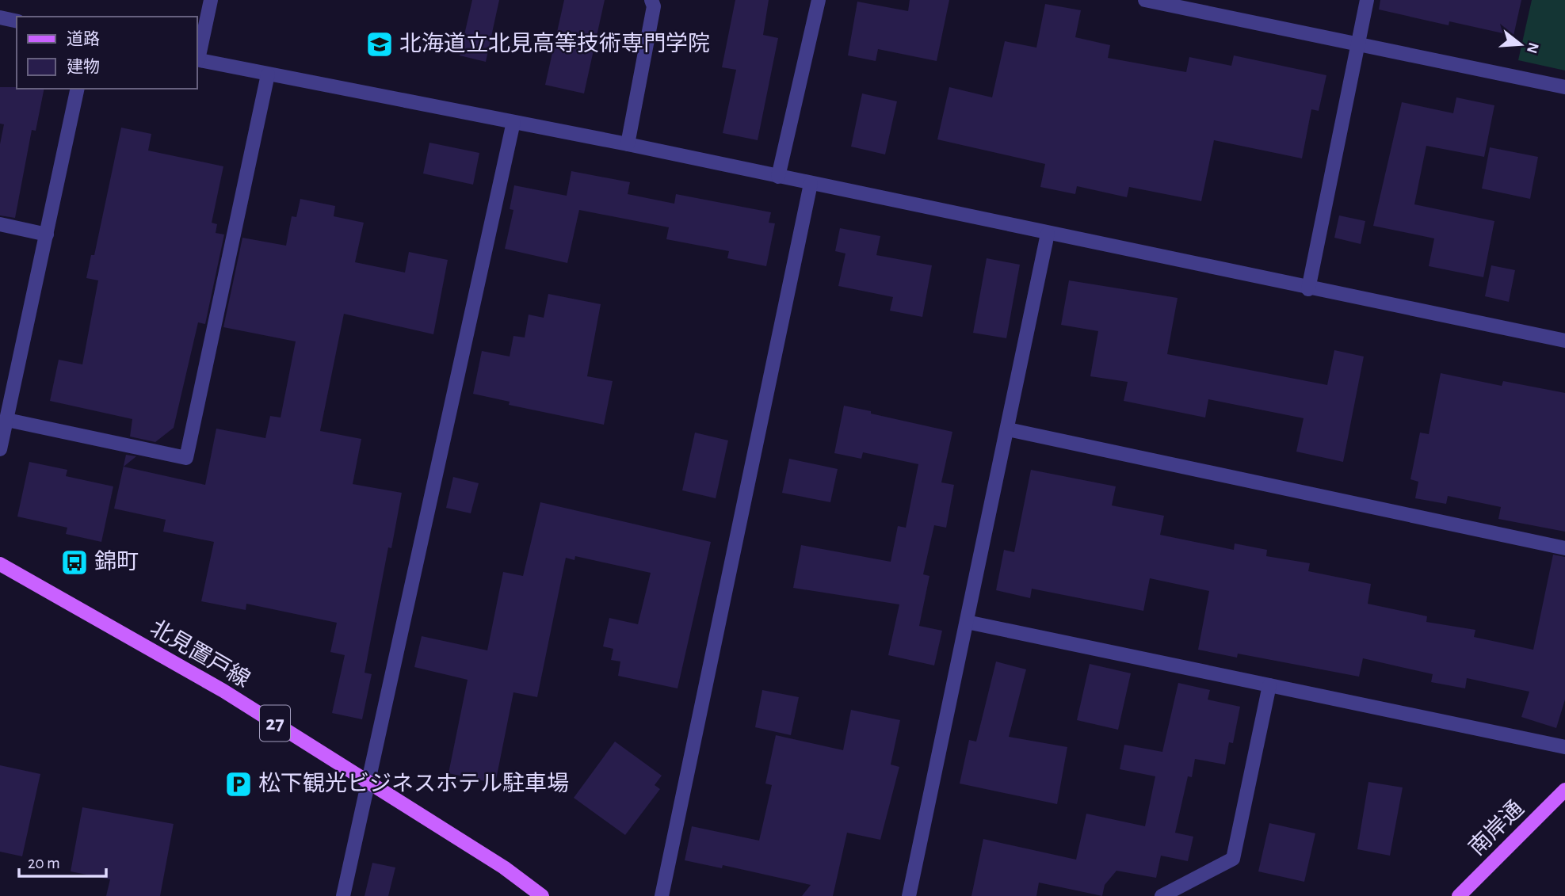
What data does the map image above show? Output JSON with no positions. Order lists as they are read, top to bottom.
{
  "streets": {
    "main road": ["北見置戸線", "27", "南岸通"]
  },
  "places": {
    "school or university": ["北海道立北見高等技術専門学院"],
    "bus stop": ["錦町"],
    "parking": ["松下観光ビジネスホテル駐車場"]
  },
  "legend": ["道路", "建物"],
  "scale_bar": "20 m",
  "north": "right"
}
